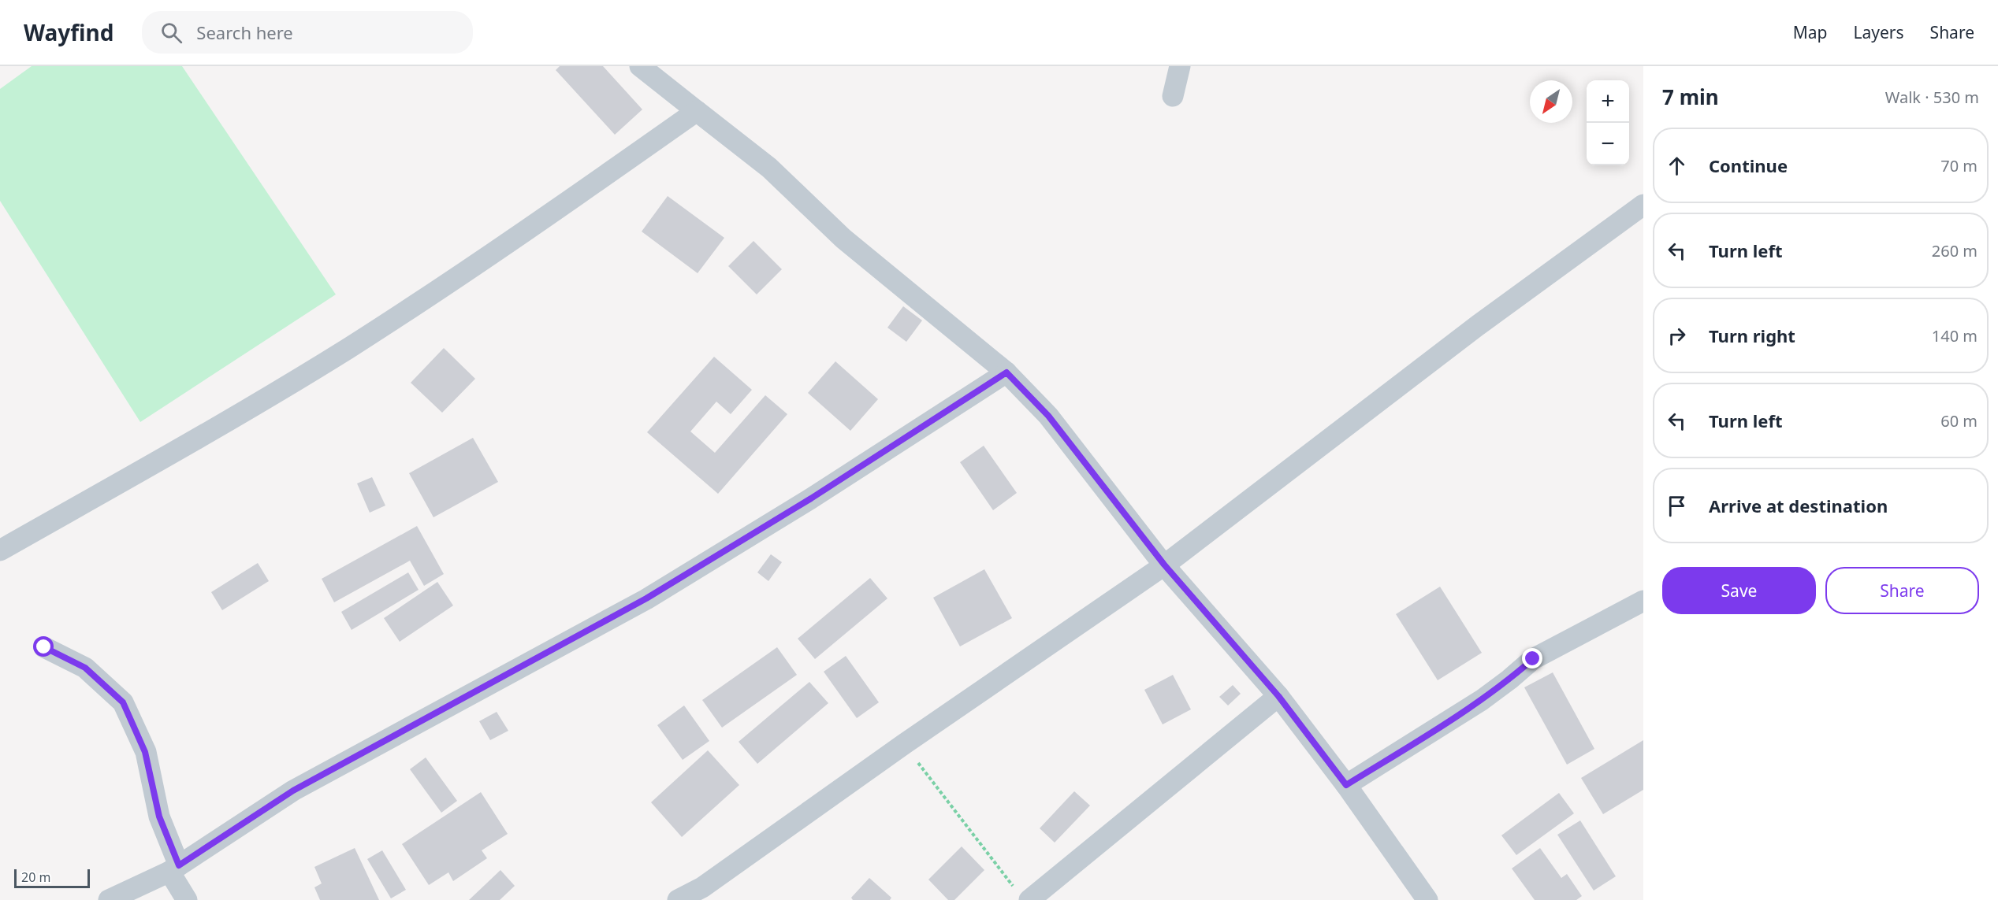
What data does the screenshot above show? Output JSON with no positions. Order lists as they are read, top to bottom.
{
  "scale_bar": "20 m",
  "north": "bottom left",
  "page": {
    "header": "Wayfind",
    "search": "Search here",
    "nav": ["Map", "Layers", "Share"],
    "heading": ["7 min", "Walk · 530 m"],
    "map_buttons": ["+", "−"],
    "list": [
      ["Continue", "70 m"],
      ["Turn left", "260 m"],
      ["Turn right", "140 m"],
      ["Turn left", "60 m"],
      "Arrive at destination"
    ],
    "buttons": ["Save", "Share"],
    "scale": "20 m"
  }
}
